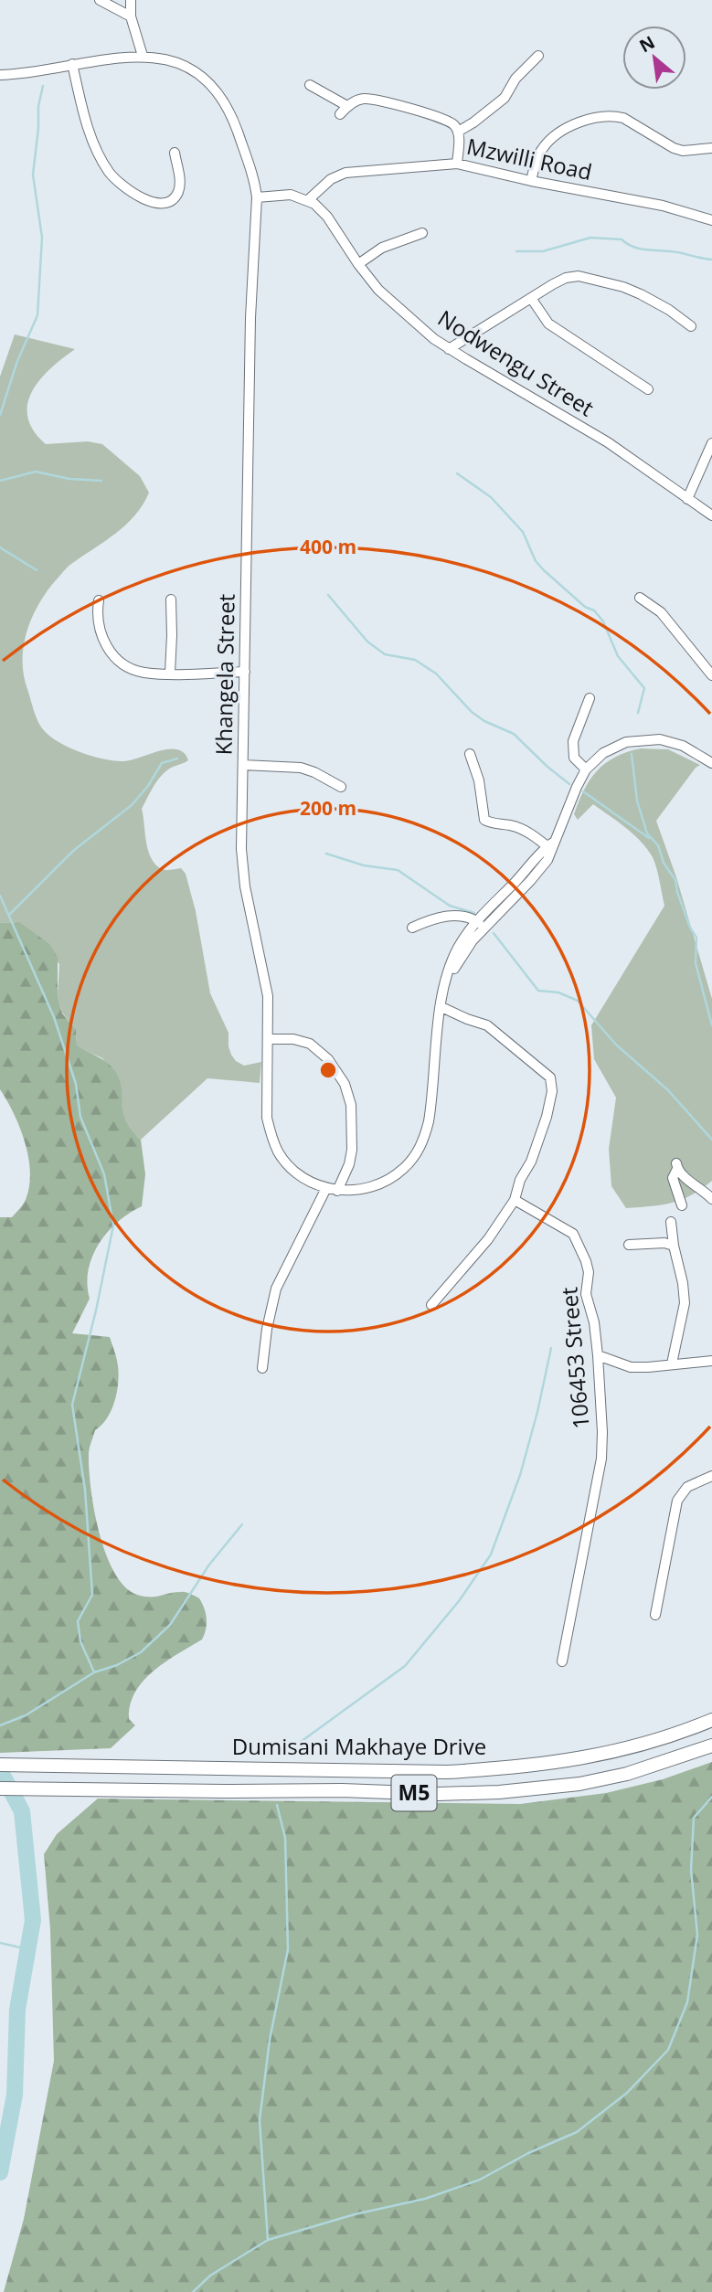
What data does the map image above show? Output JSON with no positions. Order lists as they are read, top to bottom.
{
  "streets": {
    "main road": ["Dumisani Makhaye Drive", "M5"],
    "street": [
      "Mzwilli Road",
      "Nodwengu Street",
      "Khangela Street",
      "106453 Street"
    ]
  },
  "crossings": [
    ["Mzwilli Road", "Nodwengu Street"]
  ],
  "north": "top left",
  "rings": ["400 m", "200 m"]
}
